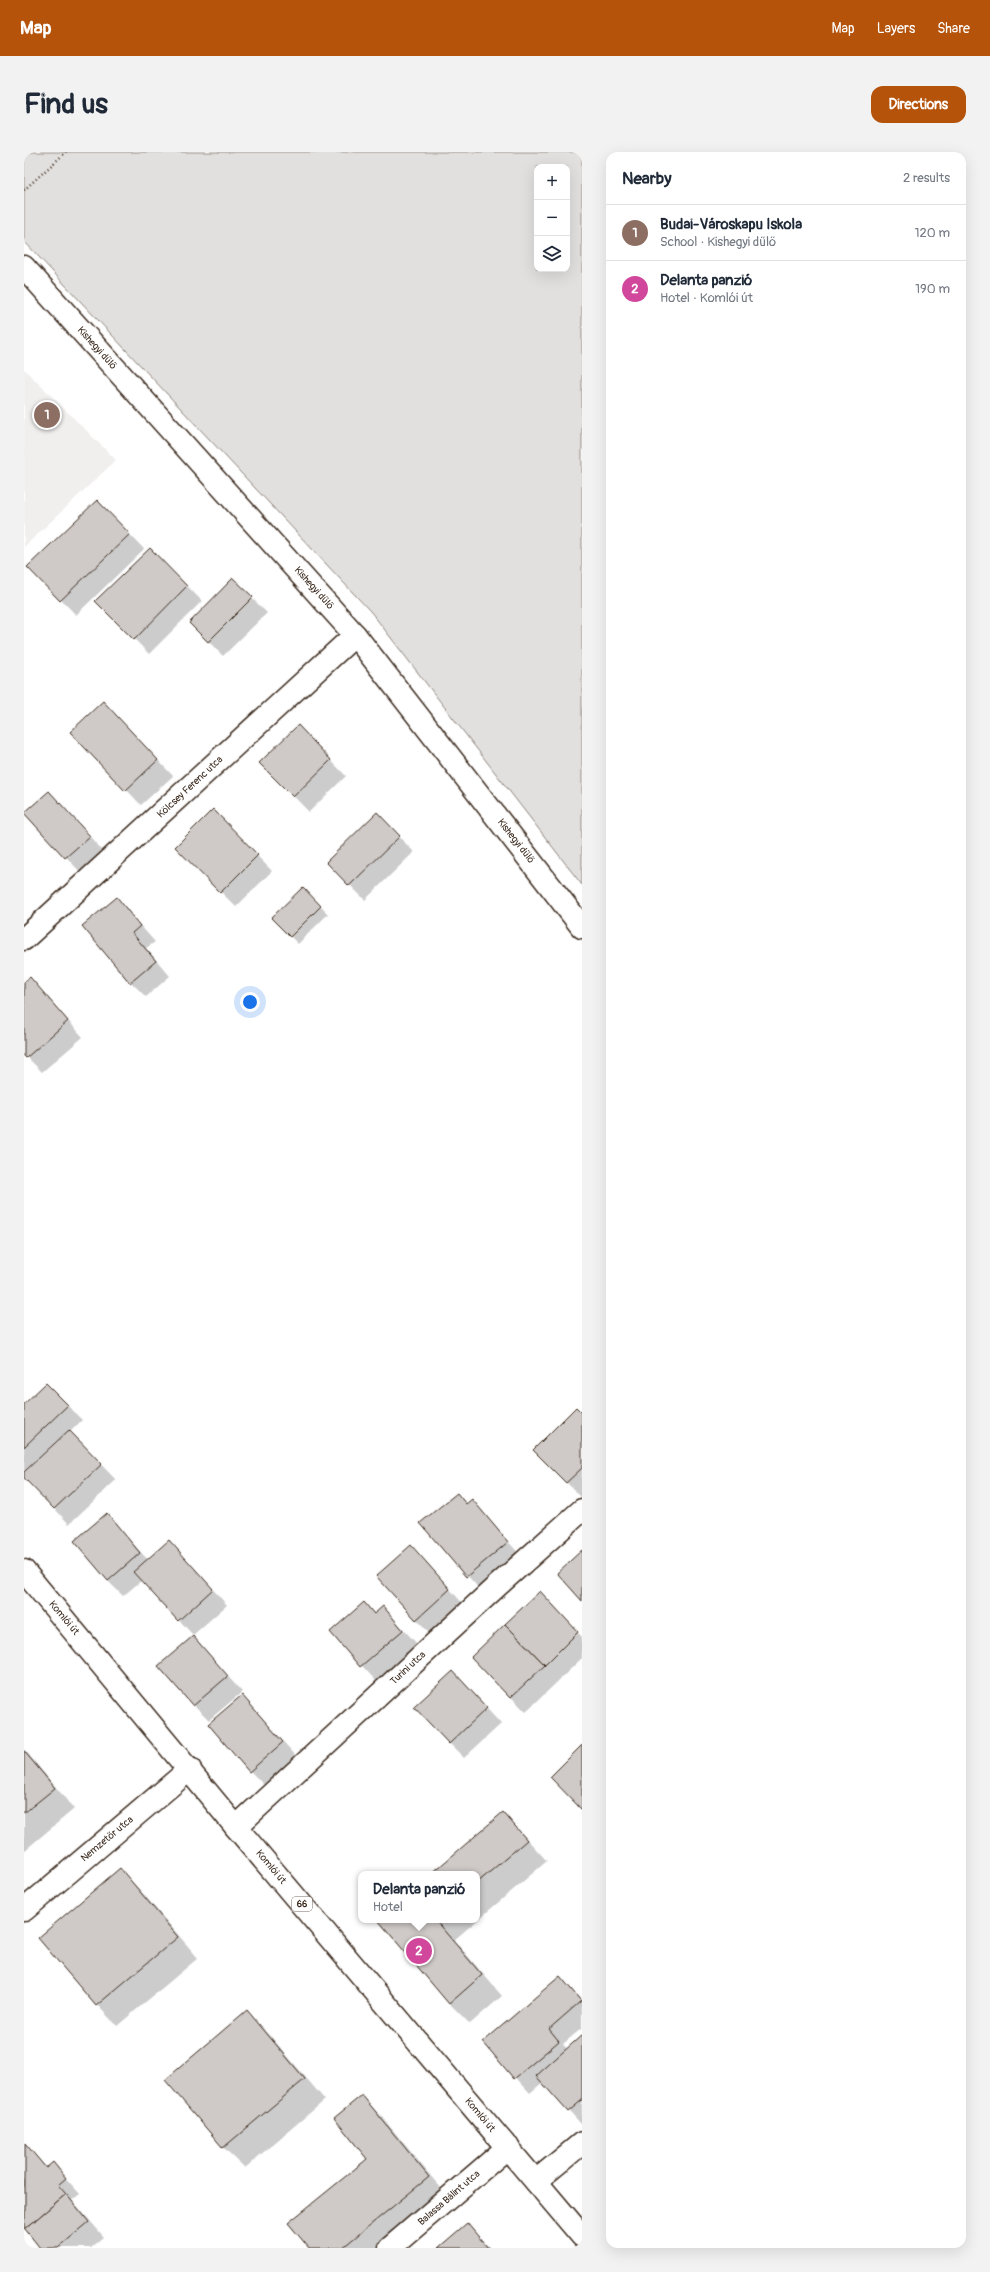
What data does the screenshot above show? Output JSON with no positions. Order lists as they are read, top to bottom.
{
  "streets": {
    "street": [
      "Kishegyi dűlő",
      "Kölcsey Ferenc utca",
      "Komlói út",
      "Turini utca",
      "Nemzetőr utca",
      "66",
      "Balassa Bálint utca"
    ]
  },
  "crossings": [
    ["Kishegyi dűlő", "Kölcsey Ferenc utca"],
    ["Komlói út", "Turini utca"],
    ["Komlói út", "Nemzetőr utca"],
    ["Komlói út", "Balassa Bálint utca"]
  ],
  "page": {
    "header": "Map",
    "nav": ["Map", "Layers", "Share"],
    "buttons": "Directions",
    "title": "Find us",
    "heading": ["Nearby", "2 results"],
    "map_buttons": ["+", "−"],
    "list": [
      {
        "mark": "1",
        "name": "Budai-Városkapu Iskola",
        "note": "School · Kishegyi dűlő",
        "value": "120 m"
      },
      {
        "mark": "2",
        "name": "Delanta panzió",
        "note": "Hotel · Komlói út",
        "value": "190 m"
      }
    ],
    "pins": ["1", "2"],
    "popup": ["Delanta panzió", "Hotel"]
  }
}
